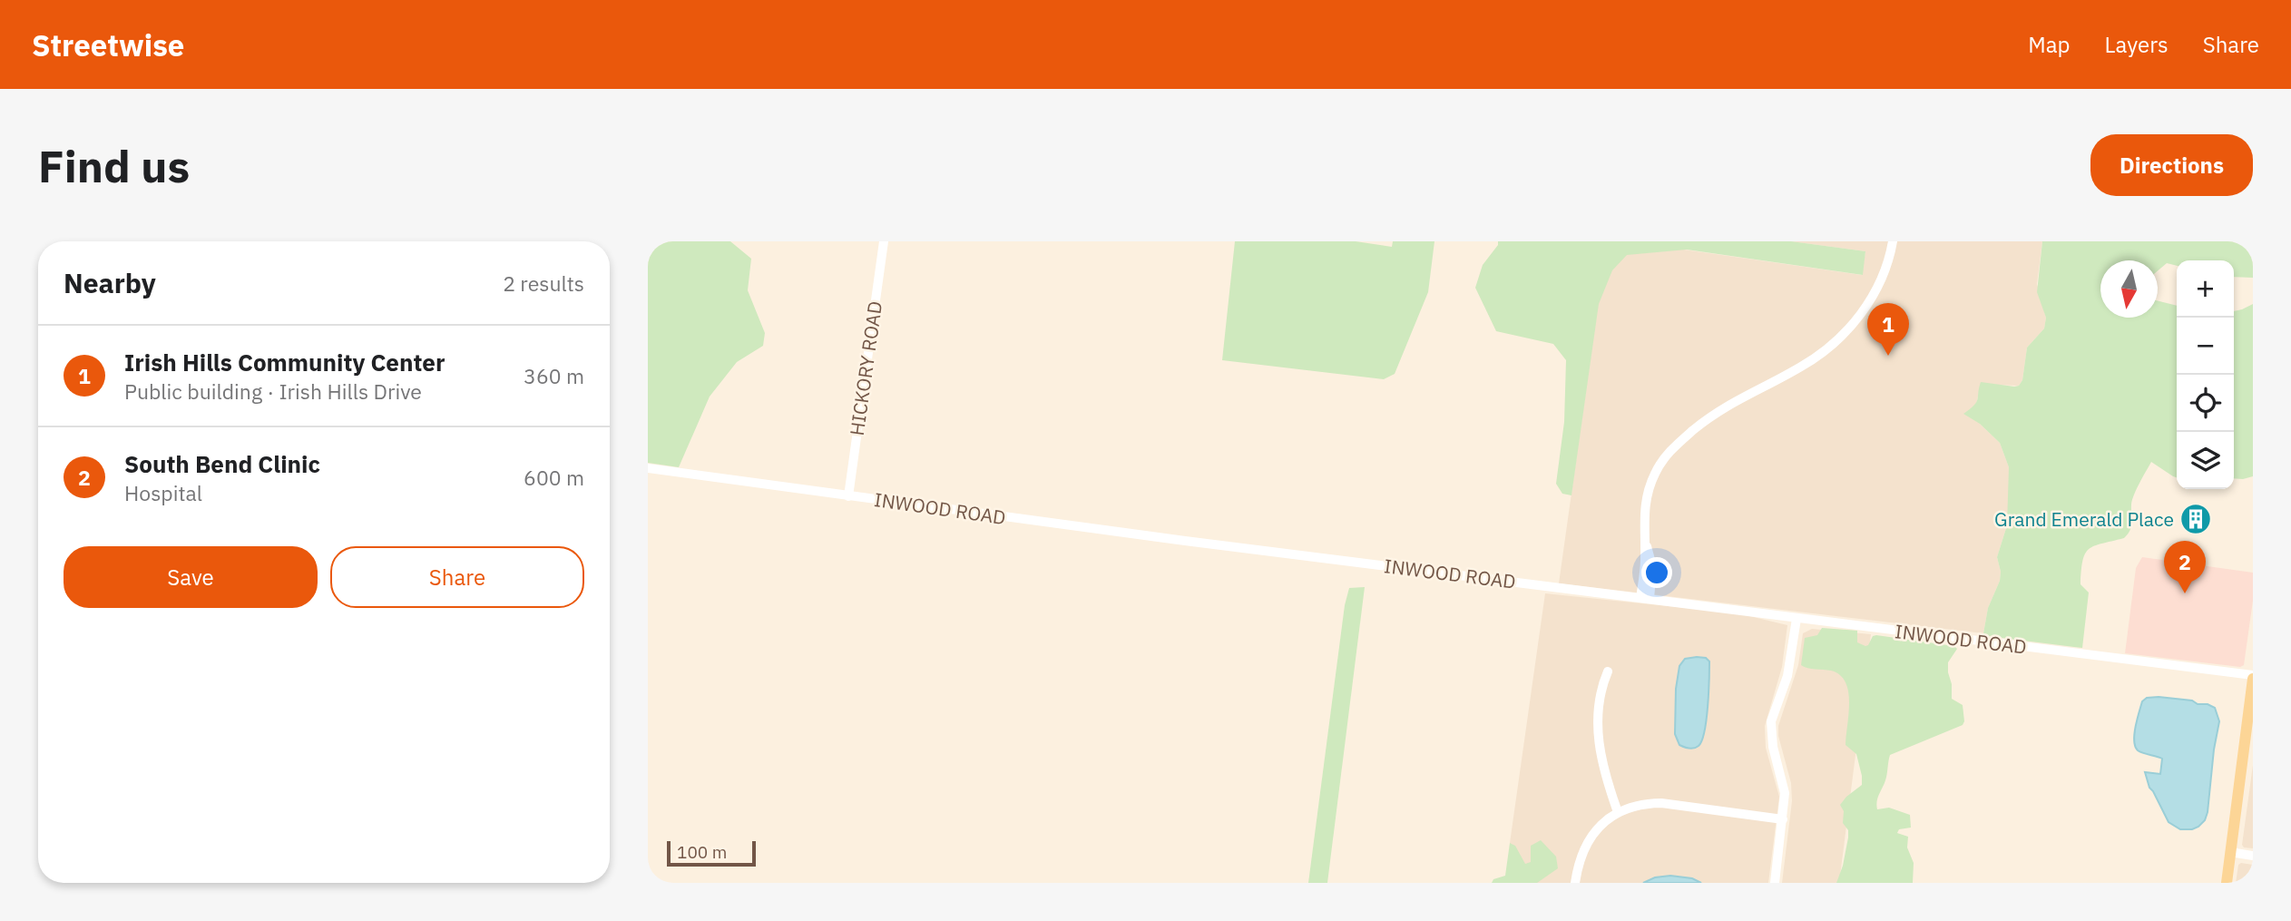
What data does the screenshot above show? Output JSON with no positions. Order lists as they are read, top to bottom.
{
  "streets": {
    "street": ["HICKORY ROAD", "INWOOD ROAD"]
  },
  "crossings": [
    ["HICKORY ROAD", "INWOOD ROAD"]
  ],
  "places": {
    "building": ["Grand Emerald Place"]
  },
  "scale_bar": "100 m",
  "north": "bottom",
  "page": {
    "header": "Streetwise",
    "nav": ["Map", "Layers", "Share"],
    "buttons": [
      "Directions",
      ["Save", "Share"]
    ],
    "title": "Find us",
    "heading": ["Nearby", "2 results"],
    "map_buttons": ["+", "−"],
    "pins": ["1", "2"],
    "list": [
      {
        "mark": "1",
        "name": "Irish Hills Community Center",
        "note": "Public building · Irish Hills Drive",
        "value": "360 m"
      },
      {
        "mark": "2",
        "name": "South Bend Clinic",
        "note": "Hospital",
        "value": "600 m"
      }
    ],
    "scale": "100 m"
  }
}
